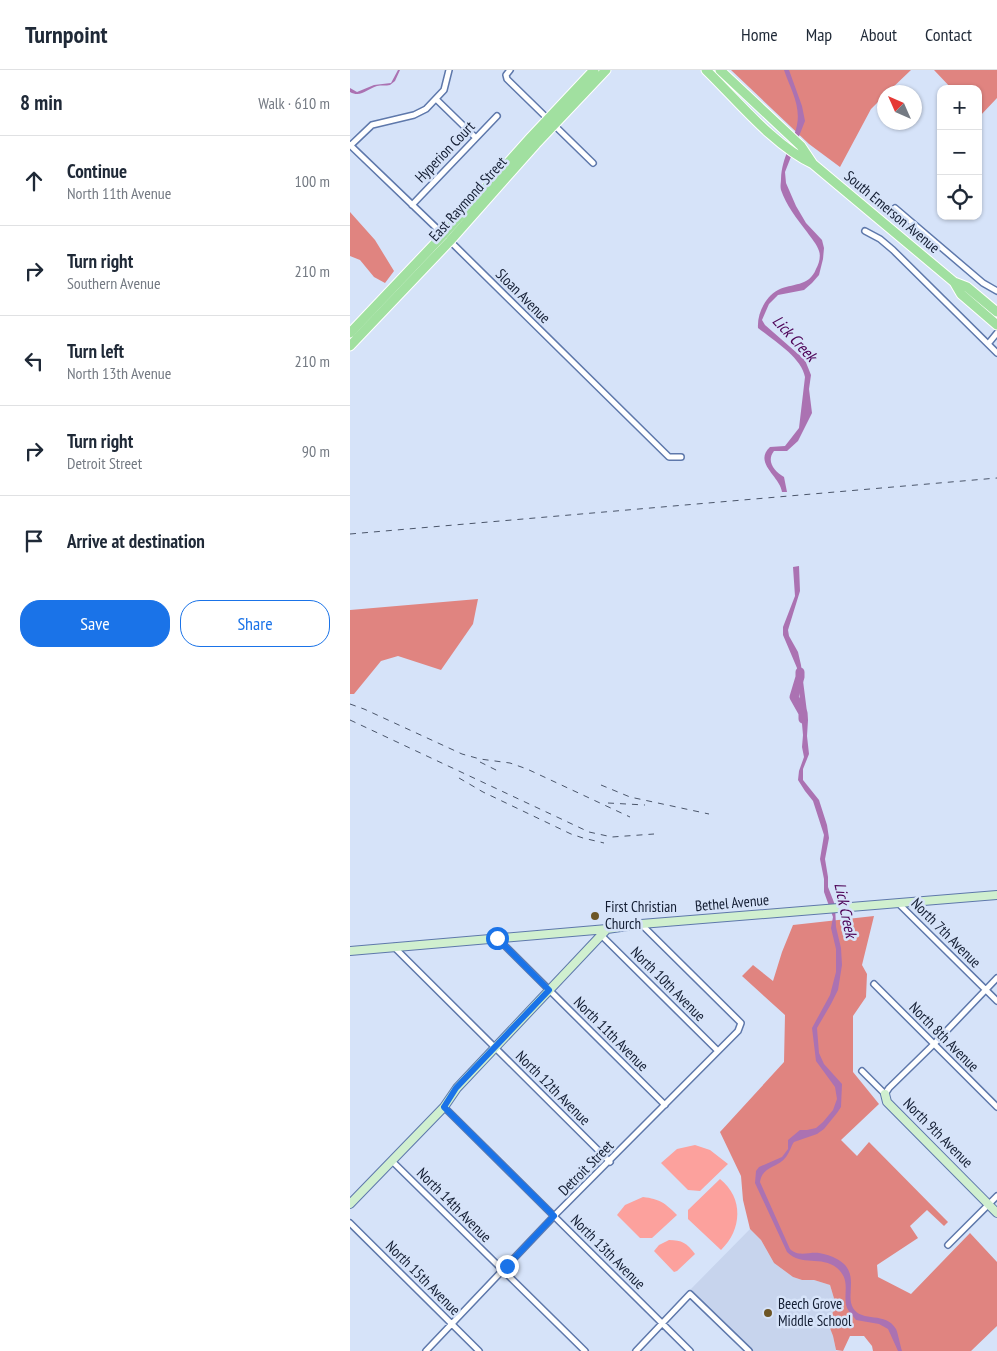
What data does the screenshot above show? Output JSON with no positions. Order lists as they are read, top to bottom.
{
  "streets": {
    "main road": ["East Raymond Street", "South Emerson Avenue"],
    "street": [
      "Hyperion Court",
      "Sloan Avenue",
      "Bethel Avenue",
      "North 7th Avenue",
      "North 10th Avenue",
      "North 11th Avenue",
      "North 8th Avenue",
      "North 12th Avenue",
      "North 9th Avenue",
      "Detroit Street",
      "North 14th Avenue",
      "North 13th Avenue",
      "North 15th Avenue"
    ]
  },
  "crossings": [
    ["Hyperion Court", "Sloan Avenue"],
    ["East Raymond Street", "Sloan Avenue"],
    ["Bethel Avenue", "North 7th Avenue"],
    ["Bethel Avenue", "North 11th Avenue"],
    ["Bethel Avenue", "North 12th Avenue"],
    ["Bethel Avenue", "Detroit Street"],
    ["North 10th Avenue", "Detroit Street"],
    ["North 11th Avenue", "Detroit Street"],
    ["North 12th Avenue", "Detroit Street"],
    ["Detroit Street", "North 14th Avenue"],
    ["Detroit Street", "North 13th Avenue"],
    ["Detroit Street", "North 15th Avenue"]
  ],
  "water": ["Lick Creek"],
  "places": ["First Christian Church", "Beech Grove Middle School"],
  "north": "top left",
  "page": {
    "header": "Turnpoint",
    "nav": [
      "Home",
      "Map",
      "About",
      "Contact"
    ],
    "heading": ["8 min", "Walk · 610 m"],
    "map_buttons": ["+", "−"],
    "list": [
      ["Continue", "North 11th Avenue", "100 m"],
      ["Turn right", "Southern Avenue", "210 m"],
      ["Turn left", "North 13th Avenue", "210 m"],
      ["Turn right", "Detroit Street", "90 m"],
      "Arrive at destination"
    ],
    "buttons": ["Save", "Share"]
  }
}
